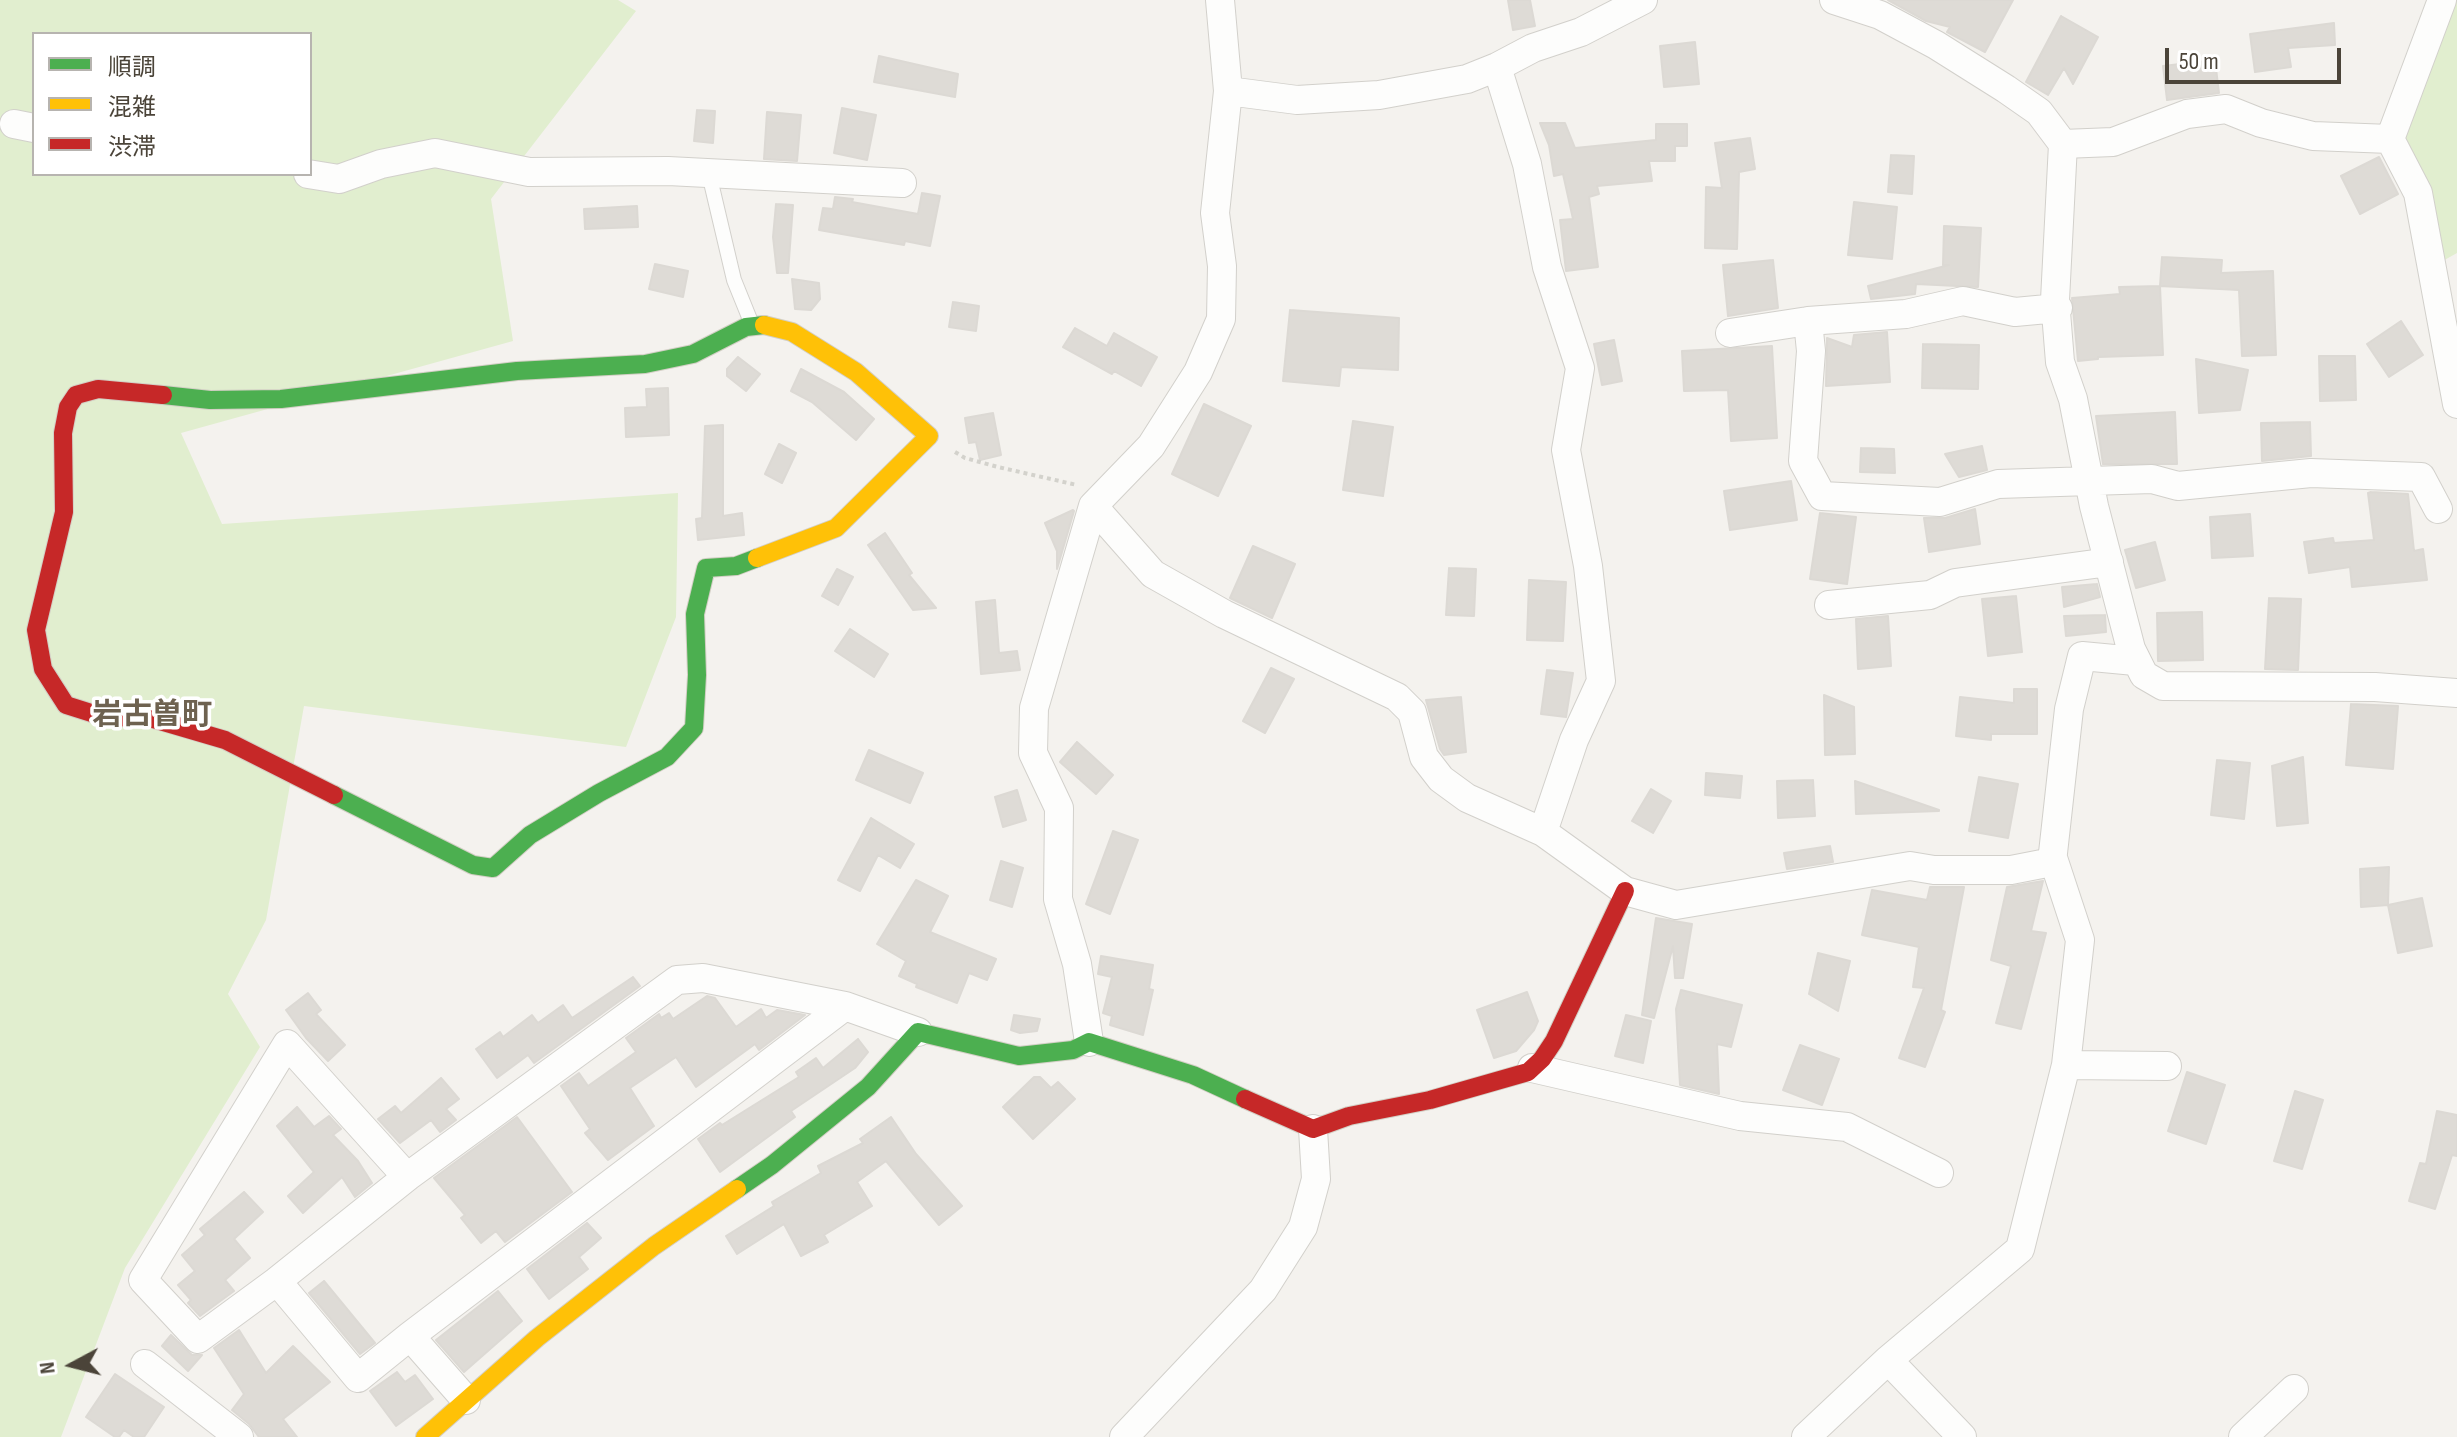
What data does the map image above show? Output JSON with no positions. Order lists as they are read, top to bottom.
{
  "districts": ["岩古曽町"],
  "legend": ["順調", "混雑", "渋滞"],
  "scale_bar": "50 m",
  "north": "left"
}
